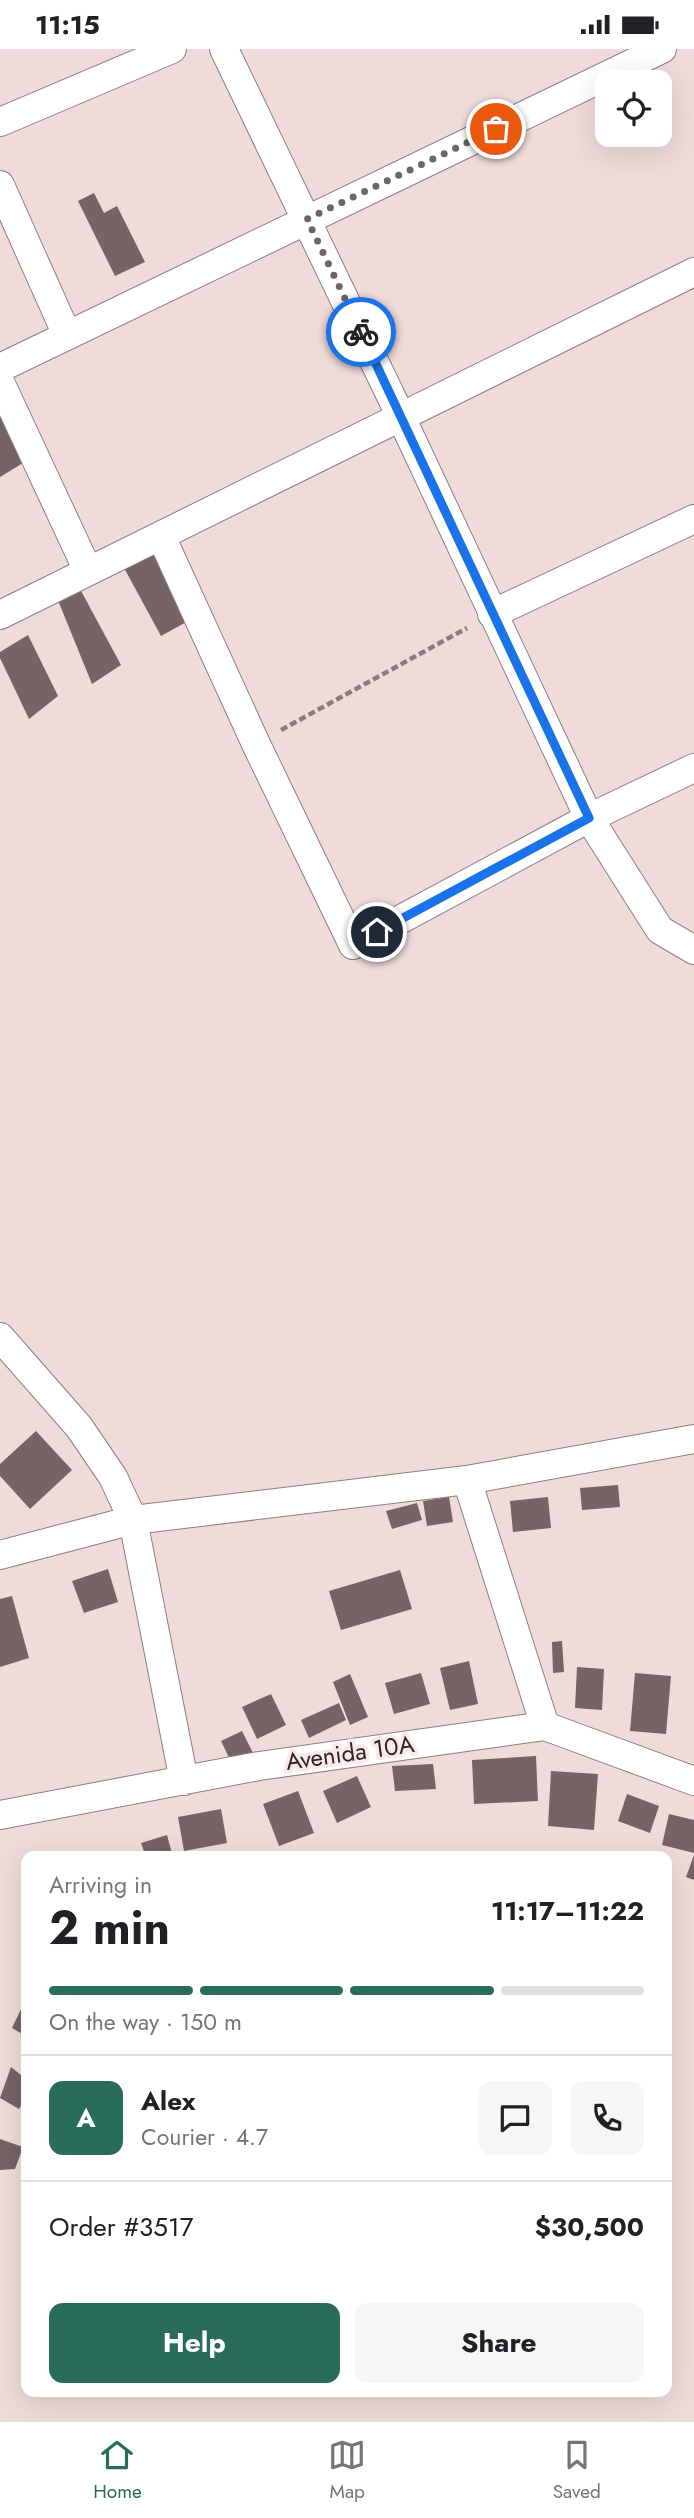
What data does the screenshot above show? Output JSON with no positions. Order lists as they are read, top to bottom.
{
  "streets": {
    "street": ["Avenida 10A"]
  },
  "page": {
    "status": "11:15",
    "heading": ["2 min", "Arriving in", "11:17–11:22"],
    "panel": [
      "Alex",
      "Courier · 4.7",
      "Order #3517",
      "$30,500"
    ],
    "bar": "On the way · 150 m",
    "round": "A",
    "buttons": ["Help", "Share"],
    "tabs": ["Home", "Map", "Saved"]
  }
}
